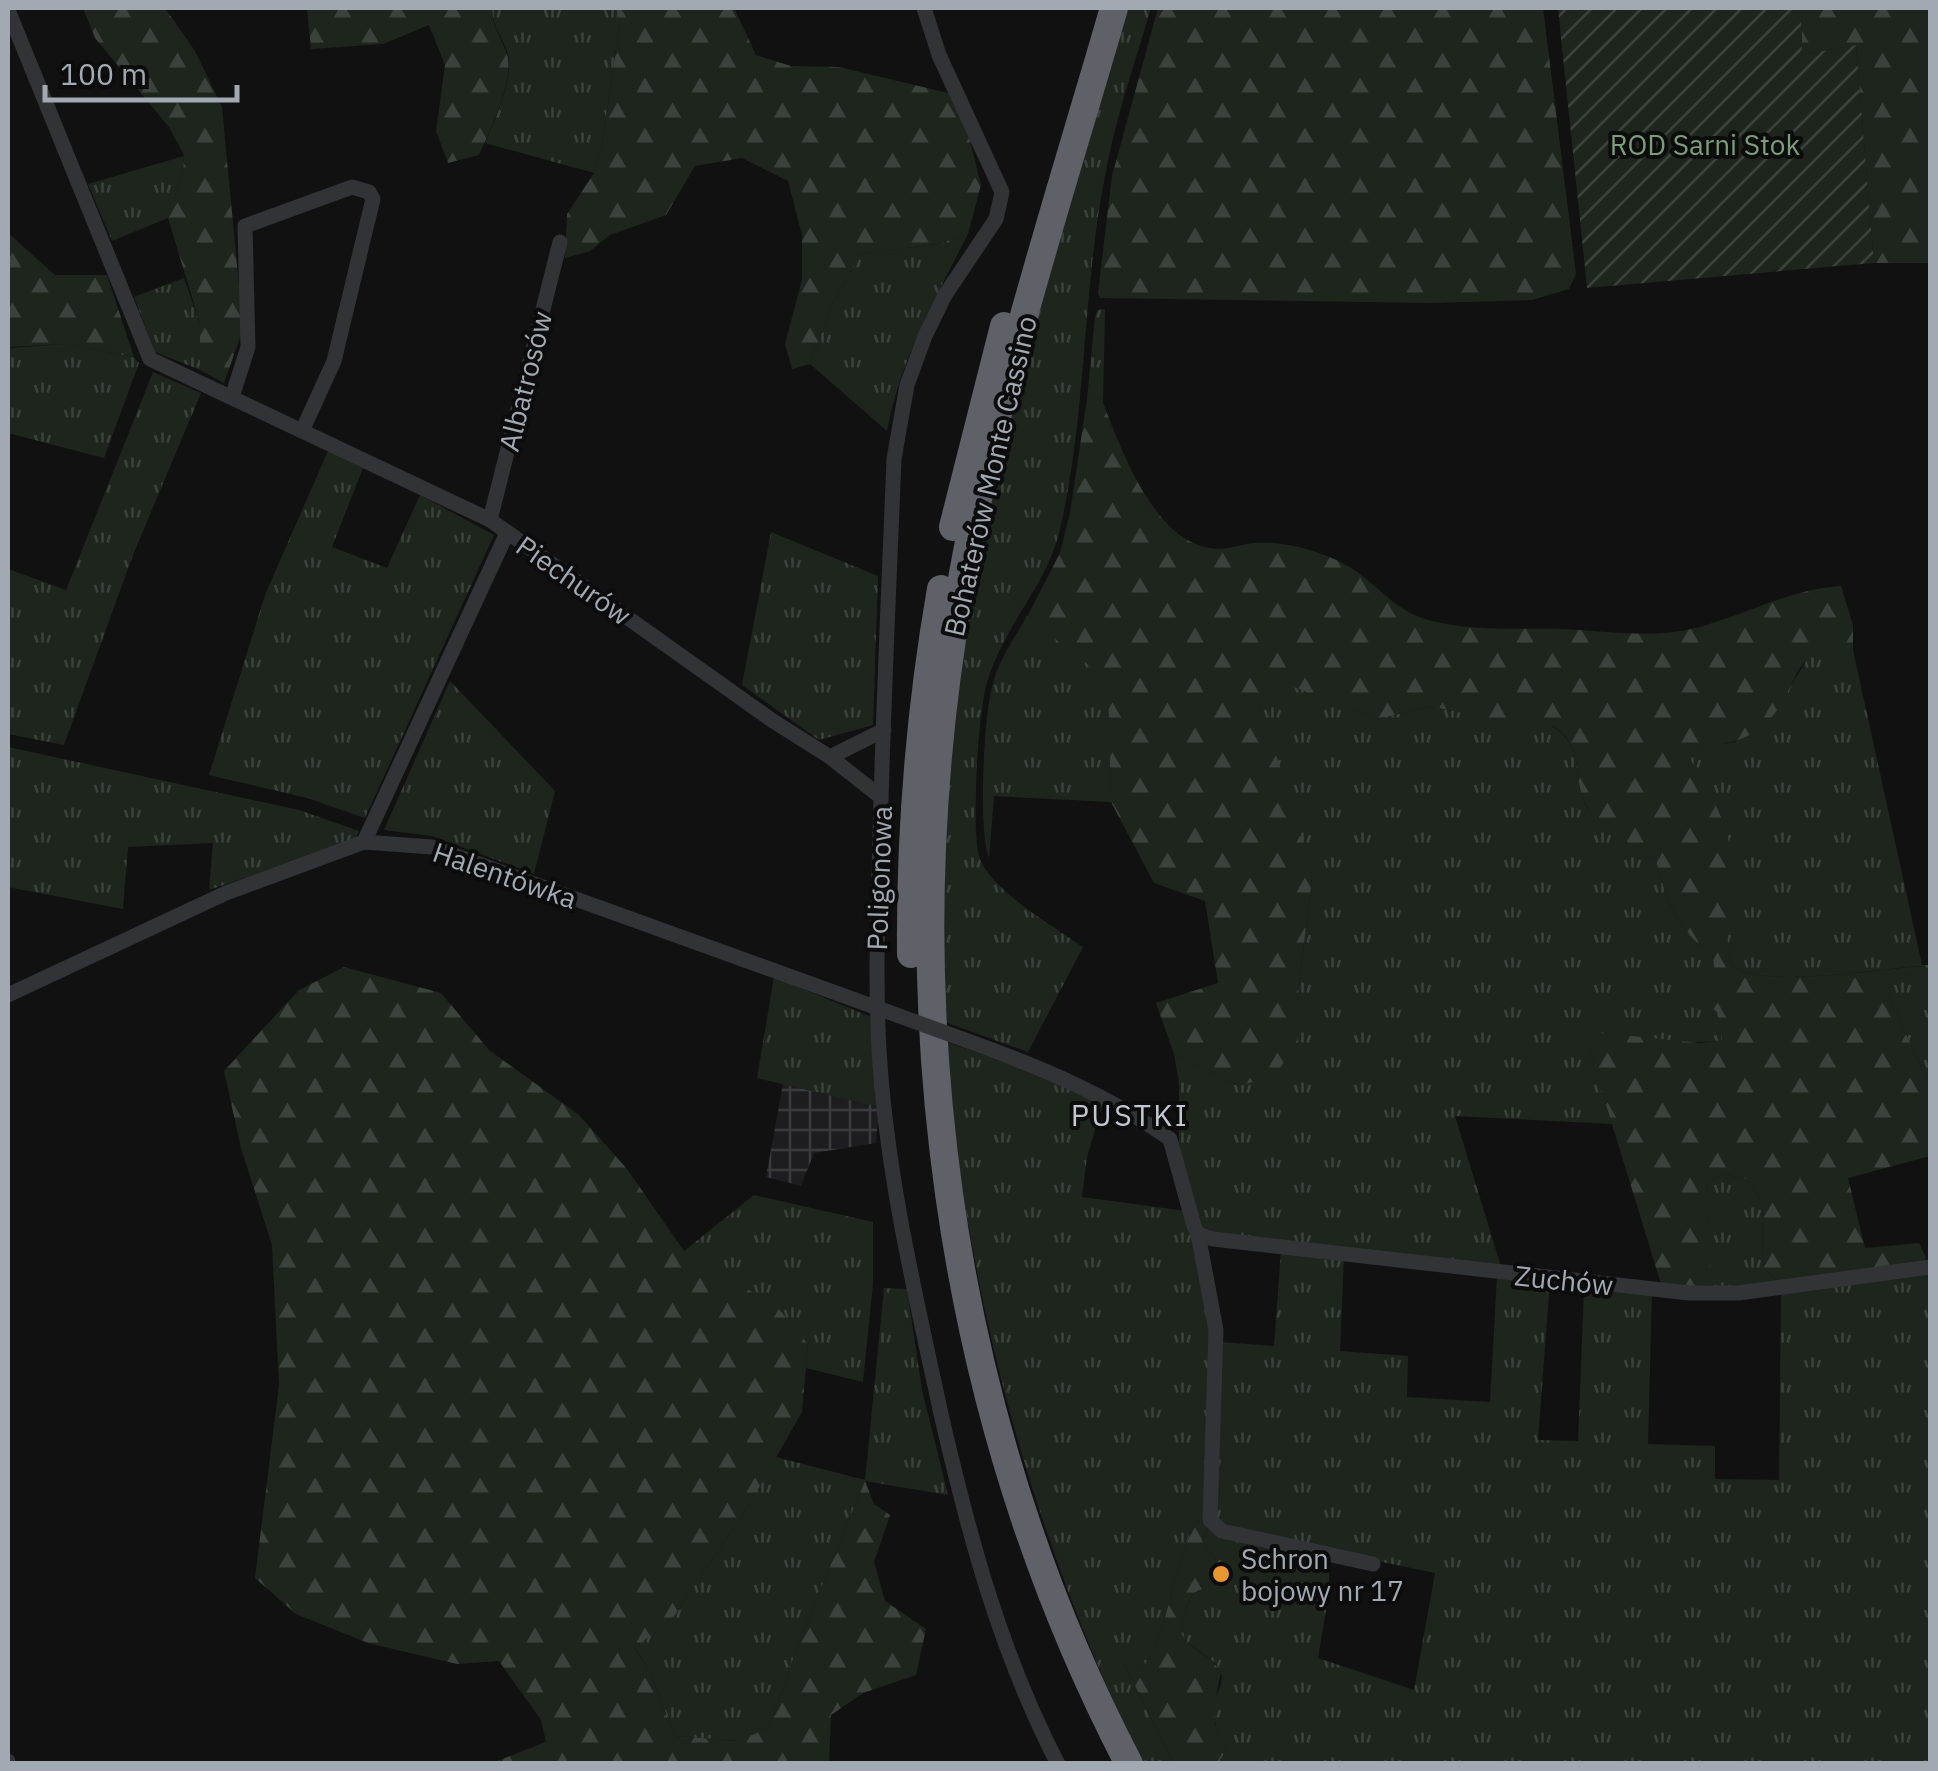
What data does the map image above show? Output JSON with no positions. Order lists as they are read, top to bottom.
{
  "streets": {
    "highway": ["Bohaterów Monte Cassino"],
    "street": [
      "Albatrosów",
      "Piechurów",
      "Halentówka",
      "Poligonowa",
      "Zuchów"
    ]
  },
  "crossings": [
    ["Albatrosów", "Piechurów"],
    ["Piechurów", "Poligonowa"],
    ["Halentówka", "Zuchów"]
  ],
  "districts": ["PUSTKI"],
  "parks": ["ROD Sarni Stok"],
  "places": ["Schron bojowy nr 17"],
  "scale_bar": "100 m"
}
